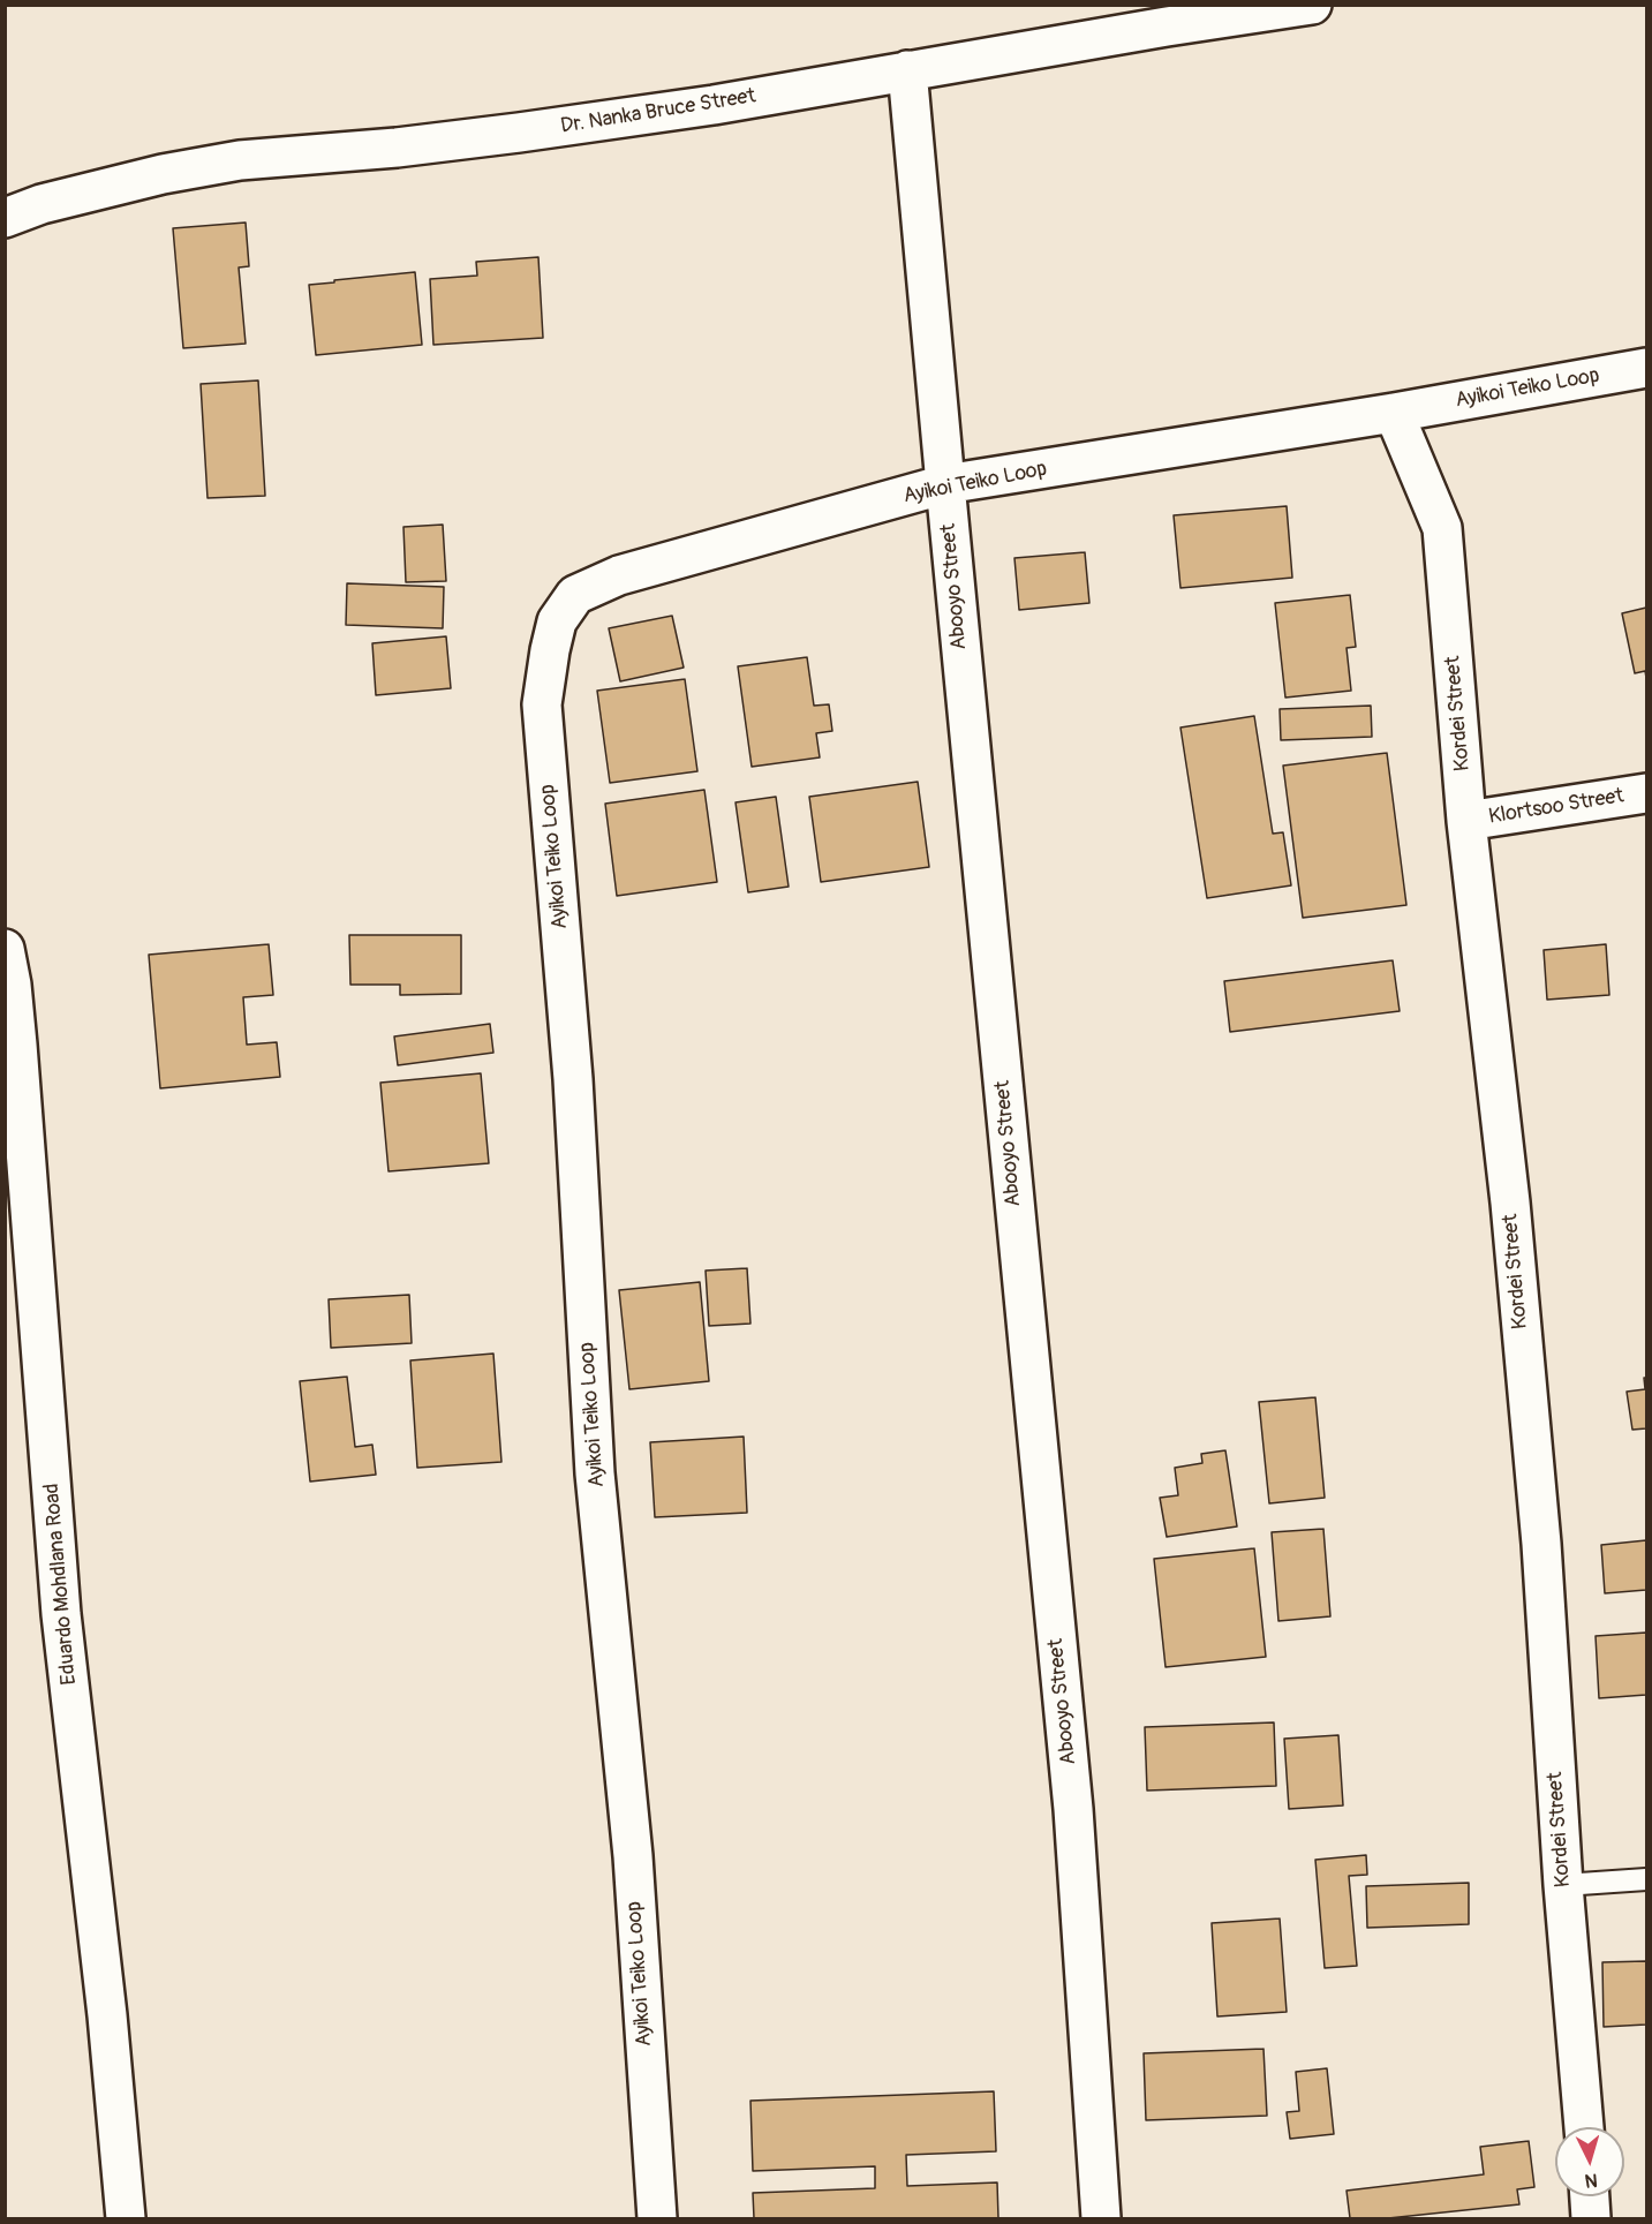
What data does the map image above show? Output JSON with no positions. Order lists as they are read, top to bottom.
{
  "streets": {
    "street": [
      "Dr. Nanka Bruce Street",
      "Ayikoi Teiko Loop",
      "Abooyo Street",
      "Kordei Street",
      "Klortsoo Street",
      "Eduardo Mohdlana Road"
    ]
  },
  "crossings": [
    ["Dr. Nanka Bruce Street", "Abooyo Street"],
    ["Ayikoi Teiko Loop", "Abooyo Street"],
    ["Ayikoi Teiko Loop", "Kordei Street"],
    ["Kordei Street", "Klortsoo Street"]
  ],
  "north": "bottom"
}
